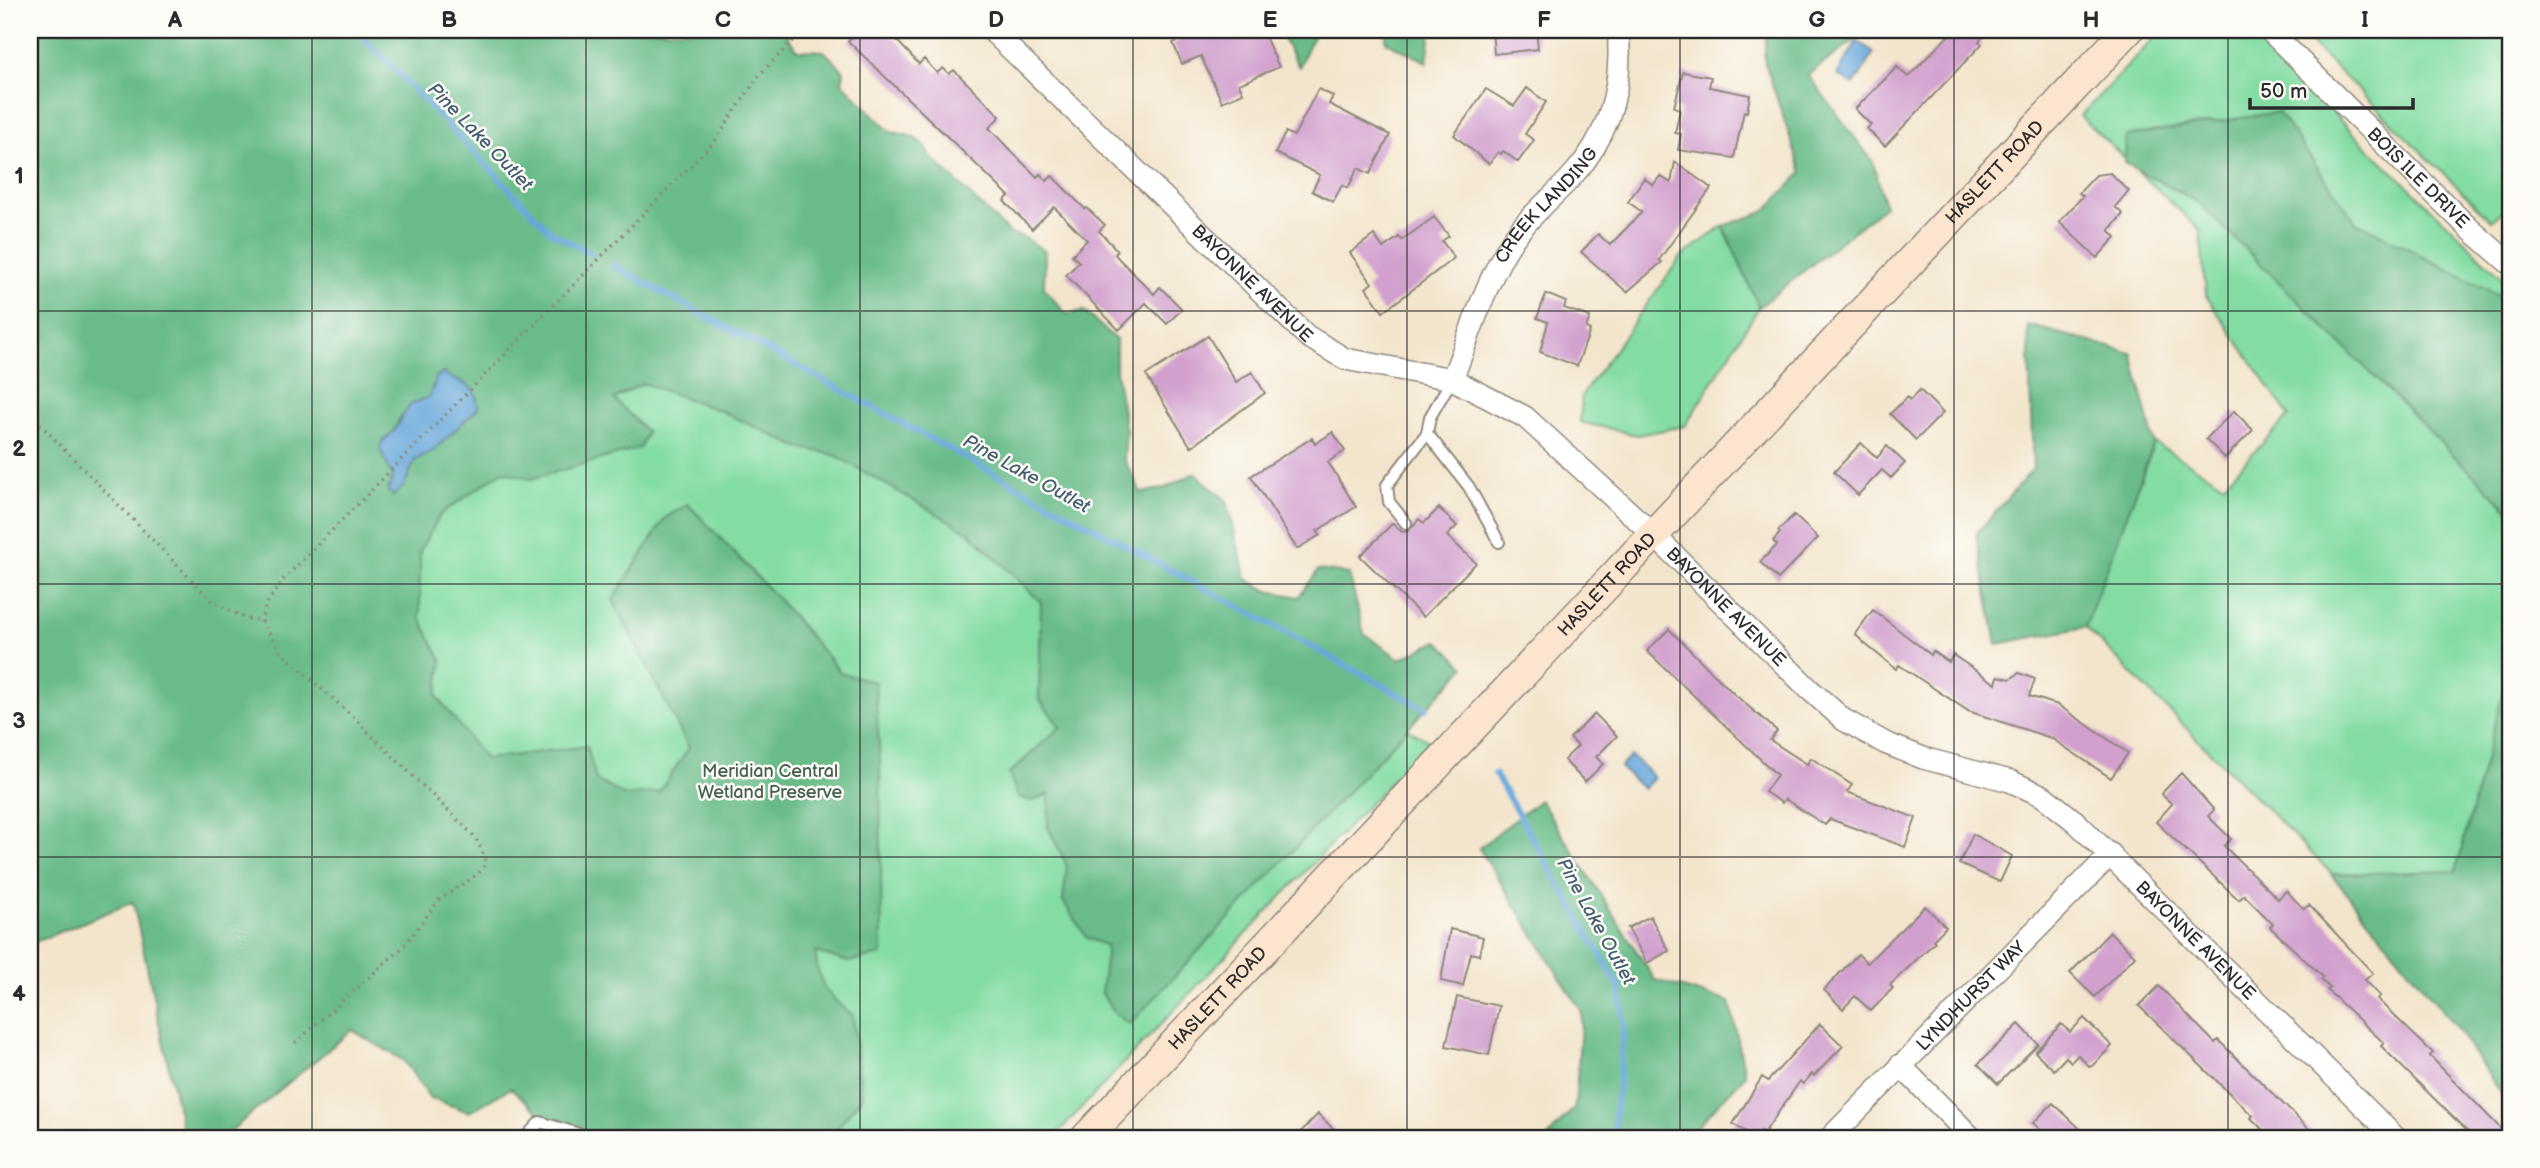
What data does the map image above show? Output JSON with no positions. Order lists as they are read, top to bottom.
{
  "streets": {
    "main road": ["HASLETT ROAD"],
    "street": [
      "BOIS ILE DRIVE",
      "CREEK LANDING",
      "BAYONNE AVENUE",
      "LYNDHURST WAY"
    ]
  },
  "crossings": [
    ["HASLETT ROAD", "BAYONNE AVENUE"],
    ["CREEK LANDING", "BAYONNE AVENUE"],
    ["BAYONNE AVENUE", "LYNDHURST WAY"]
  ],
  "water": ["Pine Lake Outlet"],
  "parks": ["Meridian Central Wetland Preserve"],
  "scale_bar": "50 m",
  "grid": {
    "columns": [
      "A",
      "B",
      "C",
      "D",
      "E",
      "F",
      "G",
      "H",
      "I"
    ],
    "rows": [
      "1",
      "2",
      "3",
      "4"
    ]
  }
}
